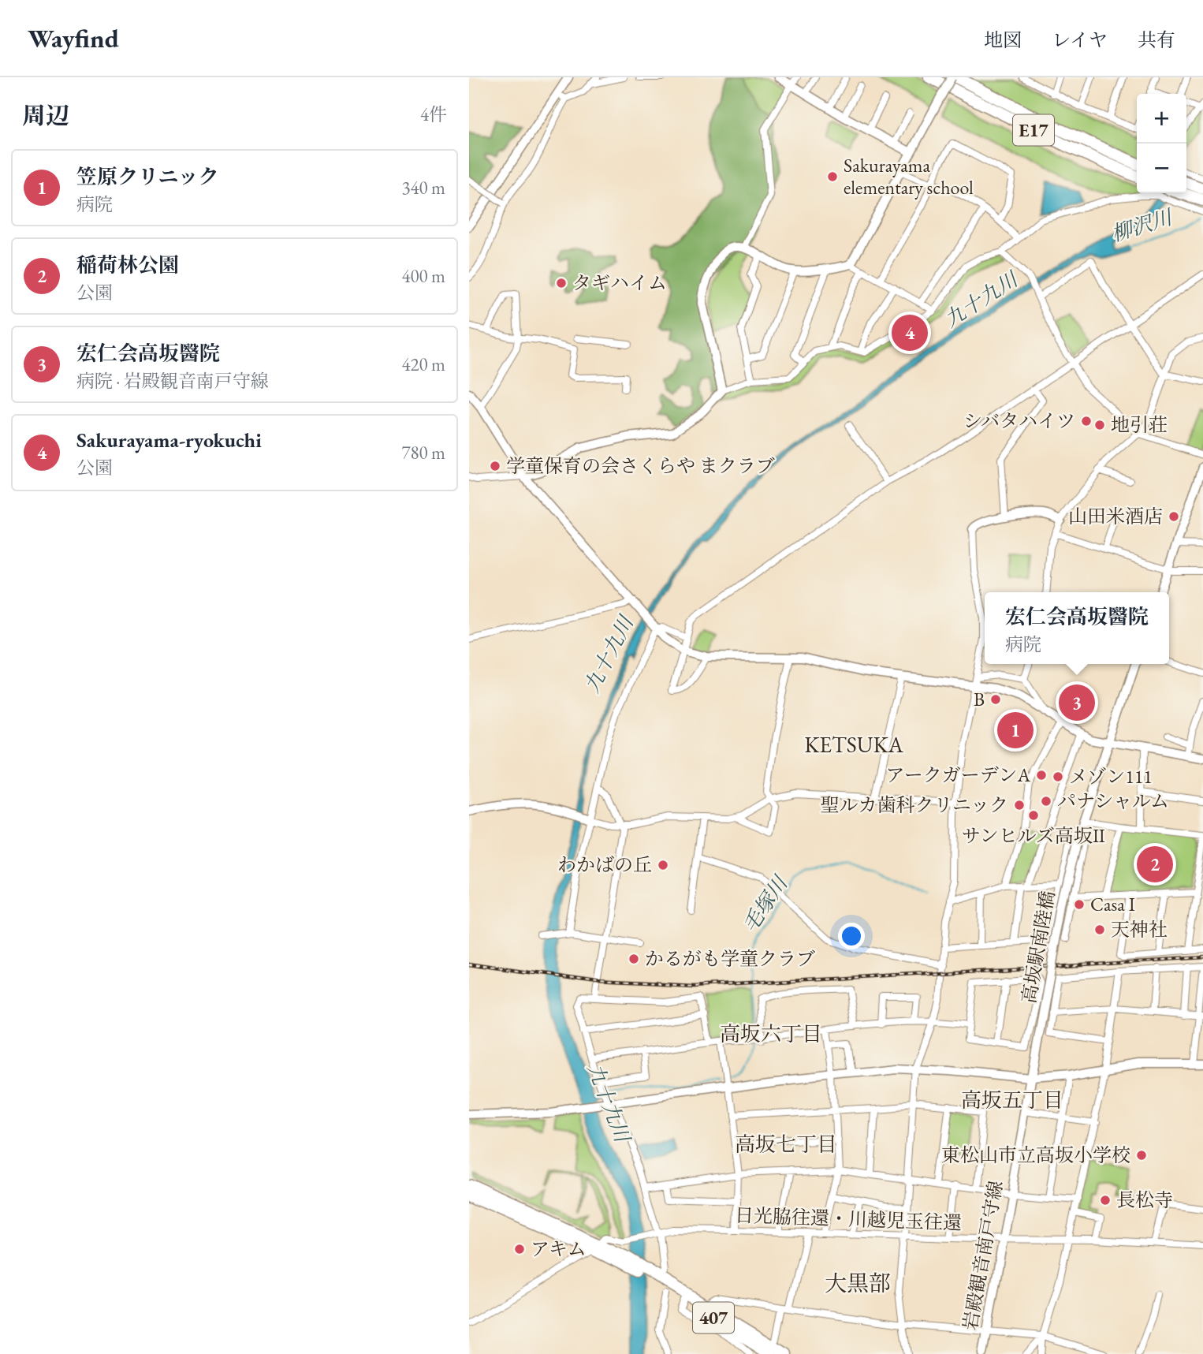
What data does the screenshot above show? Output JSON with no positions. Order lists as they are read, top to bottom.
{
  "streets": {
    "highway": ["E17", "407"],
    "street": ["高坂駅南陸橋", "日光脇往還・川越児玉往還", "岩殿観音南戸守線"]
  },
  "crossings": [
    ["高坂駅南陸橋", "岩殿観音南戸守線"],
    ["日光脇往還・川越児玉往還", "岩殿観音南戸守線"],
    ["日光脇往還・川越児玉往還", "407"]
  ],
  "districts": [
    "KETSUKA",
    "高坂六丁目",
    "高坂五丁目",
    "高坂七丁目",
    "大黒部"
  ],
  "water": ["柳沢川", "九十九川", "毛塚川"],
  "places": [
    "Sakurayama elementary school",
    "タギハイム",
    "シバタハイツ",
    "地引荘",
    "学童保育の会さくらや まクラブ",
    "山田米酒店",
    "B",
    "アークガーデンA",
    "メゾン111",
    "パナシャルム",
    "聖ルカ歯科クリニック",
    "サンヒルズ高坂Ⅱ",
    "わかばの丘",
    "Casa I",
    "天神社",
    "かるがも学童クラブ",
    "東松山市立高坂小学校",
    "長松寺",
    "アキム"
  ],
  "page": {
    "header": "Wayfind",
    "nav": ["地図", "レイヤ", "共有"],
    "heading": ["周辺", "4件"],
    "map_buttons": ["+", "−"],
    "list": [
      {
        "mark": "1",
        "name": "笠原クリニック",
        "note": "病院",
        "value": "340 m"
      },
      {
        "mark": "2",
        "name": "稲荷林公園",
        "note": "公園",
        "value": "400 m"
      },
      {
        "mark": "3",
        "name": "宏仁会高坂醫院",
        "note": "病院 · 岩殿観音南戸守線",
        "value": "420 m"
      },
      {
        "mark": "4",
        "name": "Sakurayama-ryokuchi",
        "note": "公園",
        "value": "780 m"
      }
    ],
    "pins": [
      "4",
      "3",
      "1",
      "2"
    ],
    "popup": ["宏仁会高坂醫院", "病院"]
  }
}
